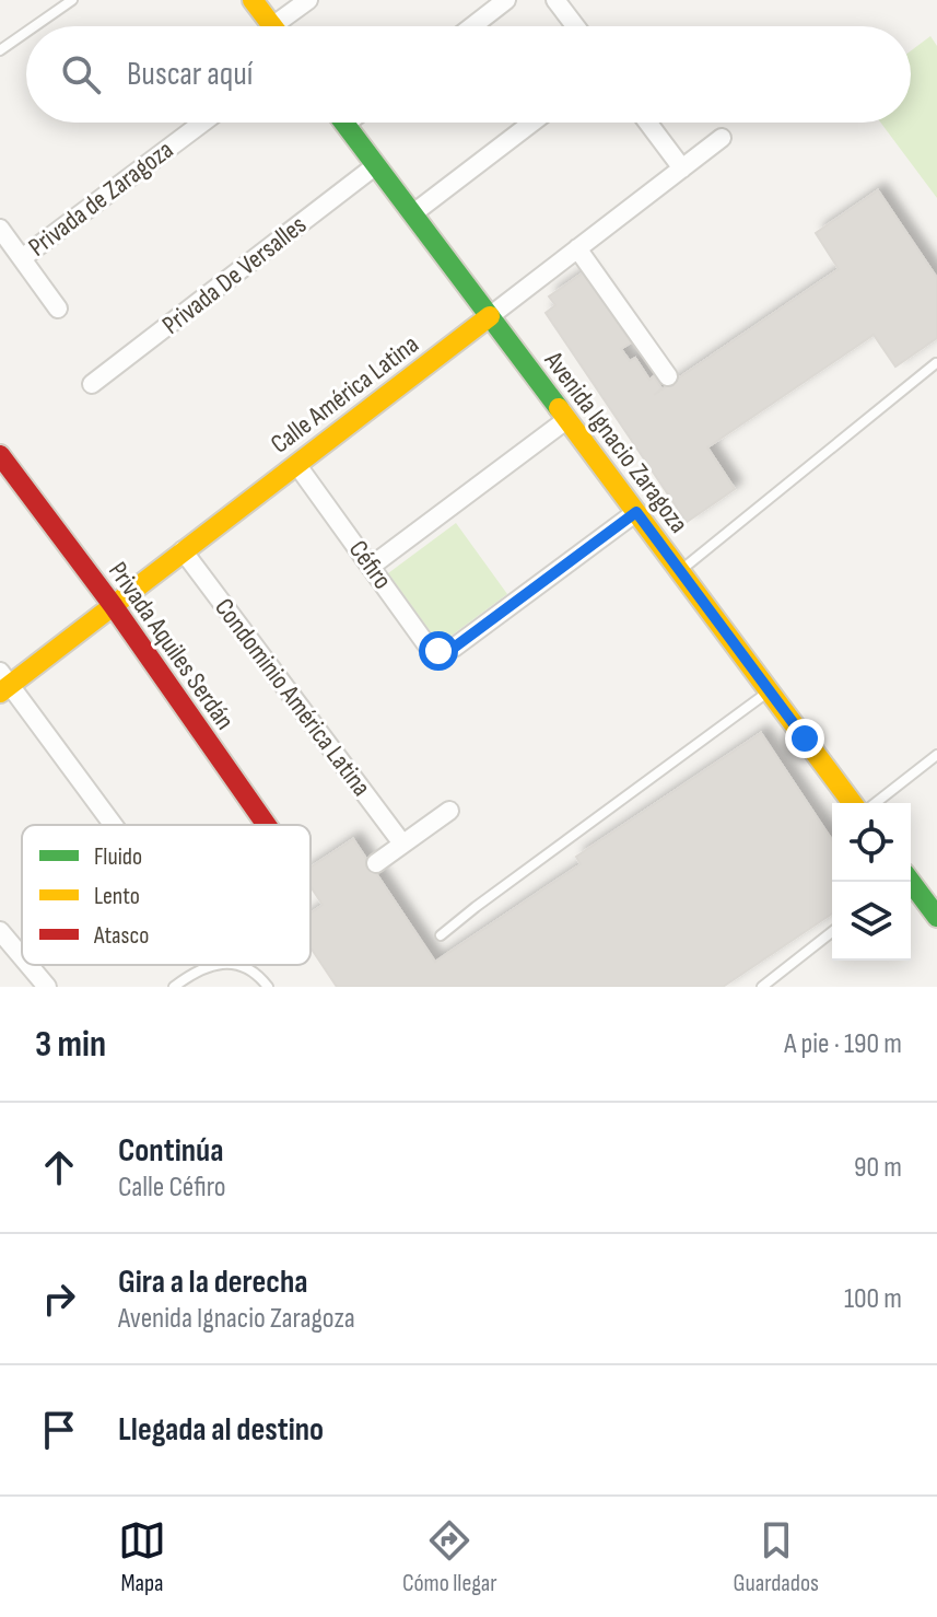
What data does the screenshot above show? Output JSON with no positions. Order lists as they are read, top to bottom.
{
  "streets": {
    "street": [
      "Privada de Zaragoza",
      "Privada De Versalles",
      "Calle América Latina",
      "Avenida Ignacio Zaragoza",
      "Céfiro",
      "Privada Aquiles Serdán",
      "Condominio América Latina"
    ]
  },
  "crossings": [
    ["Privada De Versalles", "Avenida Ignacio Zaragoza"],
    ["Calle América Latina", "Avenida Ignacio Zaragoza"],
    ["Calle América Latina", "Céfiro"],
    ["Calle América Latina", "Privada Aquiles Serdán"],
    ["Calle América Latina", "Condominio América Latina"],
    ["Avenida Ignacio Zaragoza", "Céfiro"]
  ],
  "legend": ["Fluido", "Lento", "Atasco"],
  "page": {
    "search": "Buscar aquí",
    "heading": ["3 min", "A pie · 190 m"],
    "list": [
      ["Continúa", "Calle Céfiro", "90 m"],
      ["Gira a la derecha", "Avenida Ignacio Zaragoza", "100 m"],
      "Llegada al destino"
    ],
    "nav": ["Mapa", "Cómo llegar", "Guardados"]
  }
}
